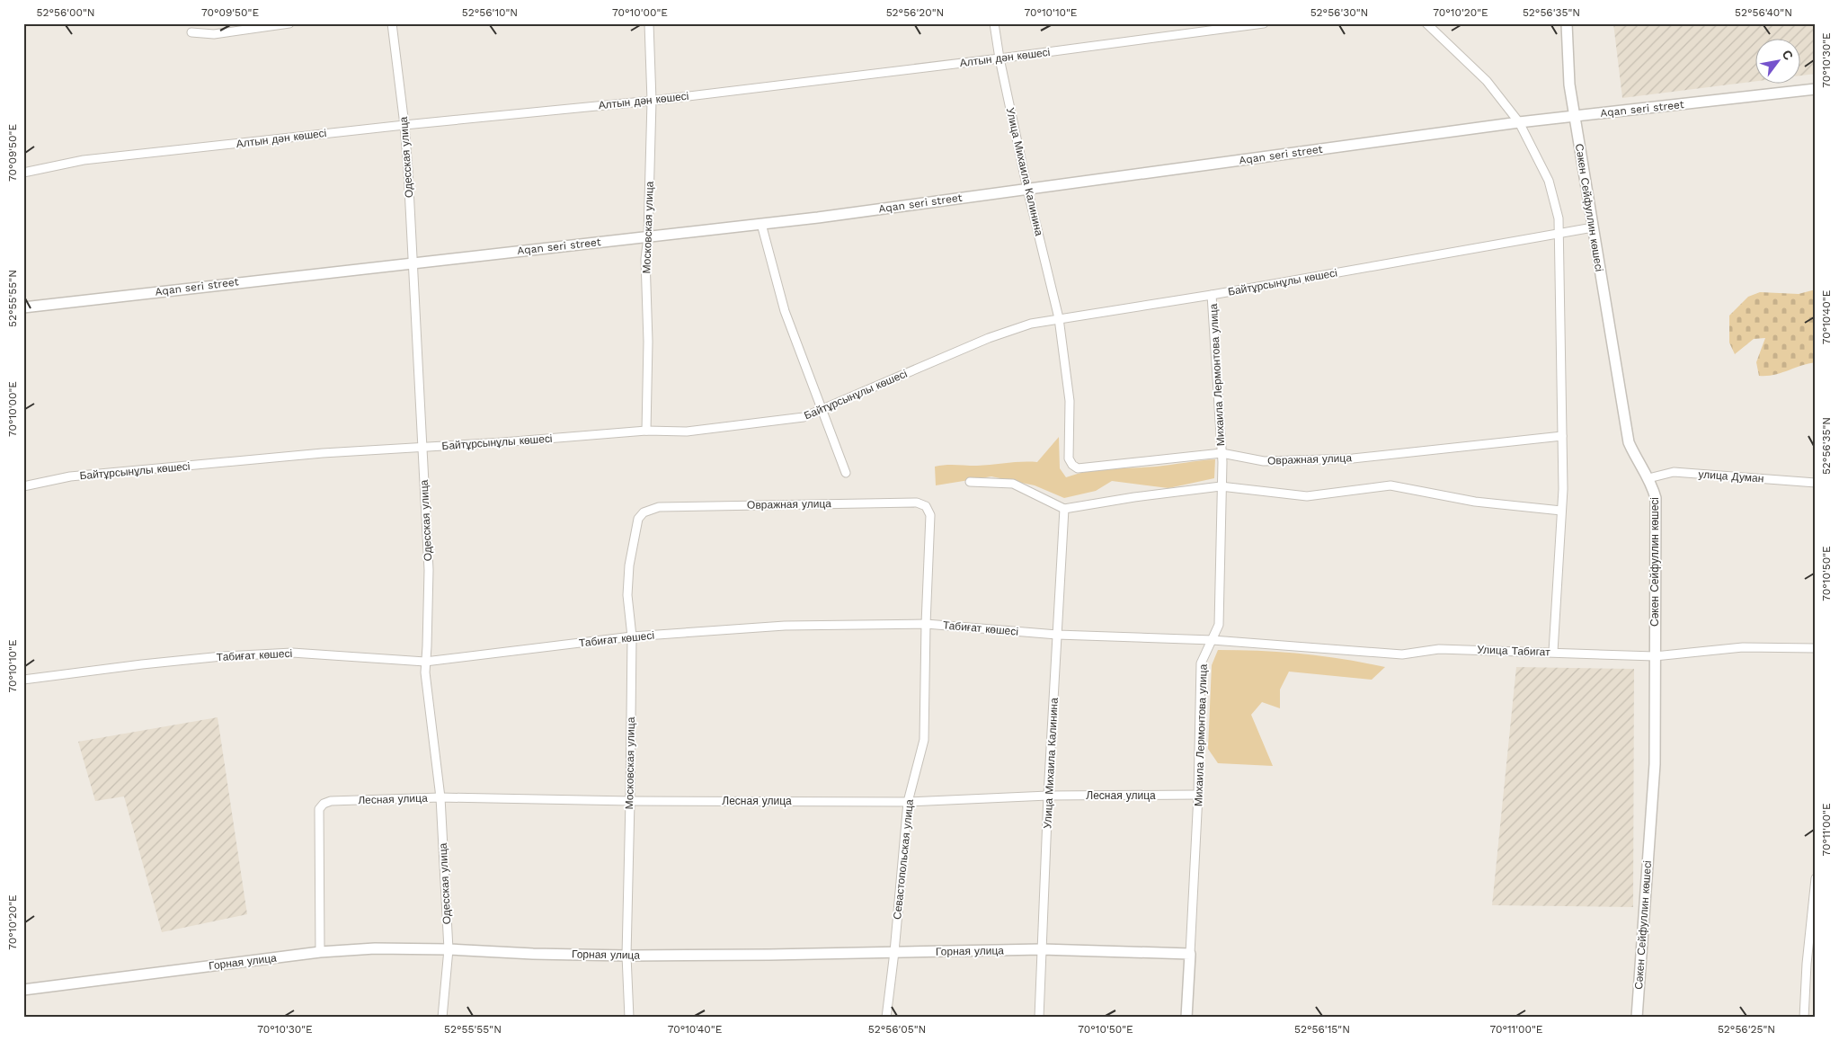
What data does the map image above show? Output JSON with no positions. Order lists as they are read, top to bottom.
{
  "streets": {
    "street": [
      "Алтын дән көшесі",
      "Aqan seri street",
      "Одесская улица",
      "Улица Михаила Калинина",
      "Сәкен Сейфуллин көшесі",
      "Московская улица",
      "Байтұрсынұлы көшесі",
      "Михаила Лермонтова улица",
      "Овражная улица",
      "улица Думан",
      "Табиғат көшесі",
      "Улица Табигат",
      "Лесная улица",
      "Севастопольская улица",
      "Горная улица"
    ]
  },
  "crossings": [
    ["Алтын дән көшесі", "Одесская улица"],
    ["Алтын дән көшесі", "Улица Михаила Калинина"],
    ["Алтын дән көшесі", "Московская улица"],
    ["Aqan seri street", "Одесская улица"],
    ["Aqan seri street", "Улица Михаила Калинина"],
    ["Aqan seri street", "Сәкен Сейфуллин көшесі"],
    ["Aqan seri street", "Московская улица"],
    ["Одесская улица", "Байтұрсынұлы көшесі"],
    ["Одесская улица", "Табиғат көшесі"],
    ["Одесская улица", "Лесная улица"],
    ["Одесская улица", "Горная улица"],
    ["Улица Михаила Калинина", "Байтұрсынұлы көшесі"],
    ["Улица Михаила Калинина", "Овражная улица"],
    ["Улица Михаила Калинина", "Табиғат көшесі"],
    ["Улица Михаила Калинина", "Лесная улица"],
    ["Улица Михаила Калинина", "Горная улица"],
    ["Сәкен Сейфуллин көшесі", "Байтұрсынұлы көшесі"],
    ["Сәкен Сейфуллин көшесі", "улица Думан"],
    ["Сәкен Сейфуллин көшесі", "Улица Табигат"],
    ["Московская улица", "Байтұрсынұлы көшесі"],
    ["Московская улица", "Овражная улица"],
    ["Московская улица", "Табиғат көшесі"],
    ["Московская улица", "Лесная улица"],
    ["Московская улица", "Горная улица"],
    ["Байтұрсынұлы көшесі", "Михаила Лермонтова улица"],
    ["Байтұрсынұлы көшесі", "Овражная улица"],
    ["Михаила Лермонтова улица", "Овражная улица"],
    ["Михаила Лермонтова улица", "Табиғат көшесі"],
    ["Михаила Лермонтова улица", "Улица Табигат"],
    ["Михаила Лермонтова улица", "Лесная улица"],
    ["Михаила Лермонтова улица", "Горная улица"],
    ["Овражная улица", "Севастопольская улица"],
    ["Табиғат көшесі", "Улица Табигат"],
    ["Табиғат көшесі", "Севастопольская улица"],
    ["Лесная улица", "Севастопольская улица"],
    ["Лесная улица", "Горная улица"],
    ["Севастопольская улица", "Горная улица"]
  ],
  "north": "top right",
  "coordinates": [
    "52°56'00\"N",
    "70°09'50\"E",
    "52°56'10\"N",
    "70°10'00\"E",
    "52°56'20\"N",
    "70°10'10\"E",
    "52°56'30\"N",
    "70°10'20\"E",
    "52°56'35\"N",
    "52°56'40\"N",
    "70°10'30\"E",
    "52°55'55\"N",
    "70°10'40\"E",
    "70°10'50\"E",
    "70°11'00\"E",
    "52°56'05\"N",
    "52°56'15\"N",
    "52°56'25\"N"
  ]
}
